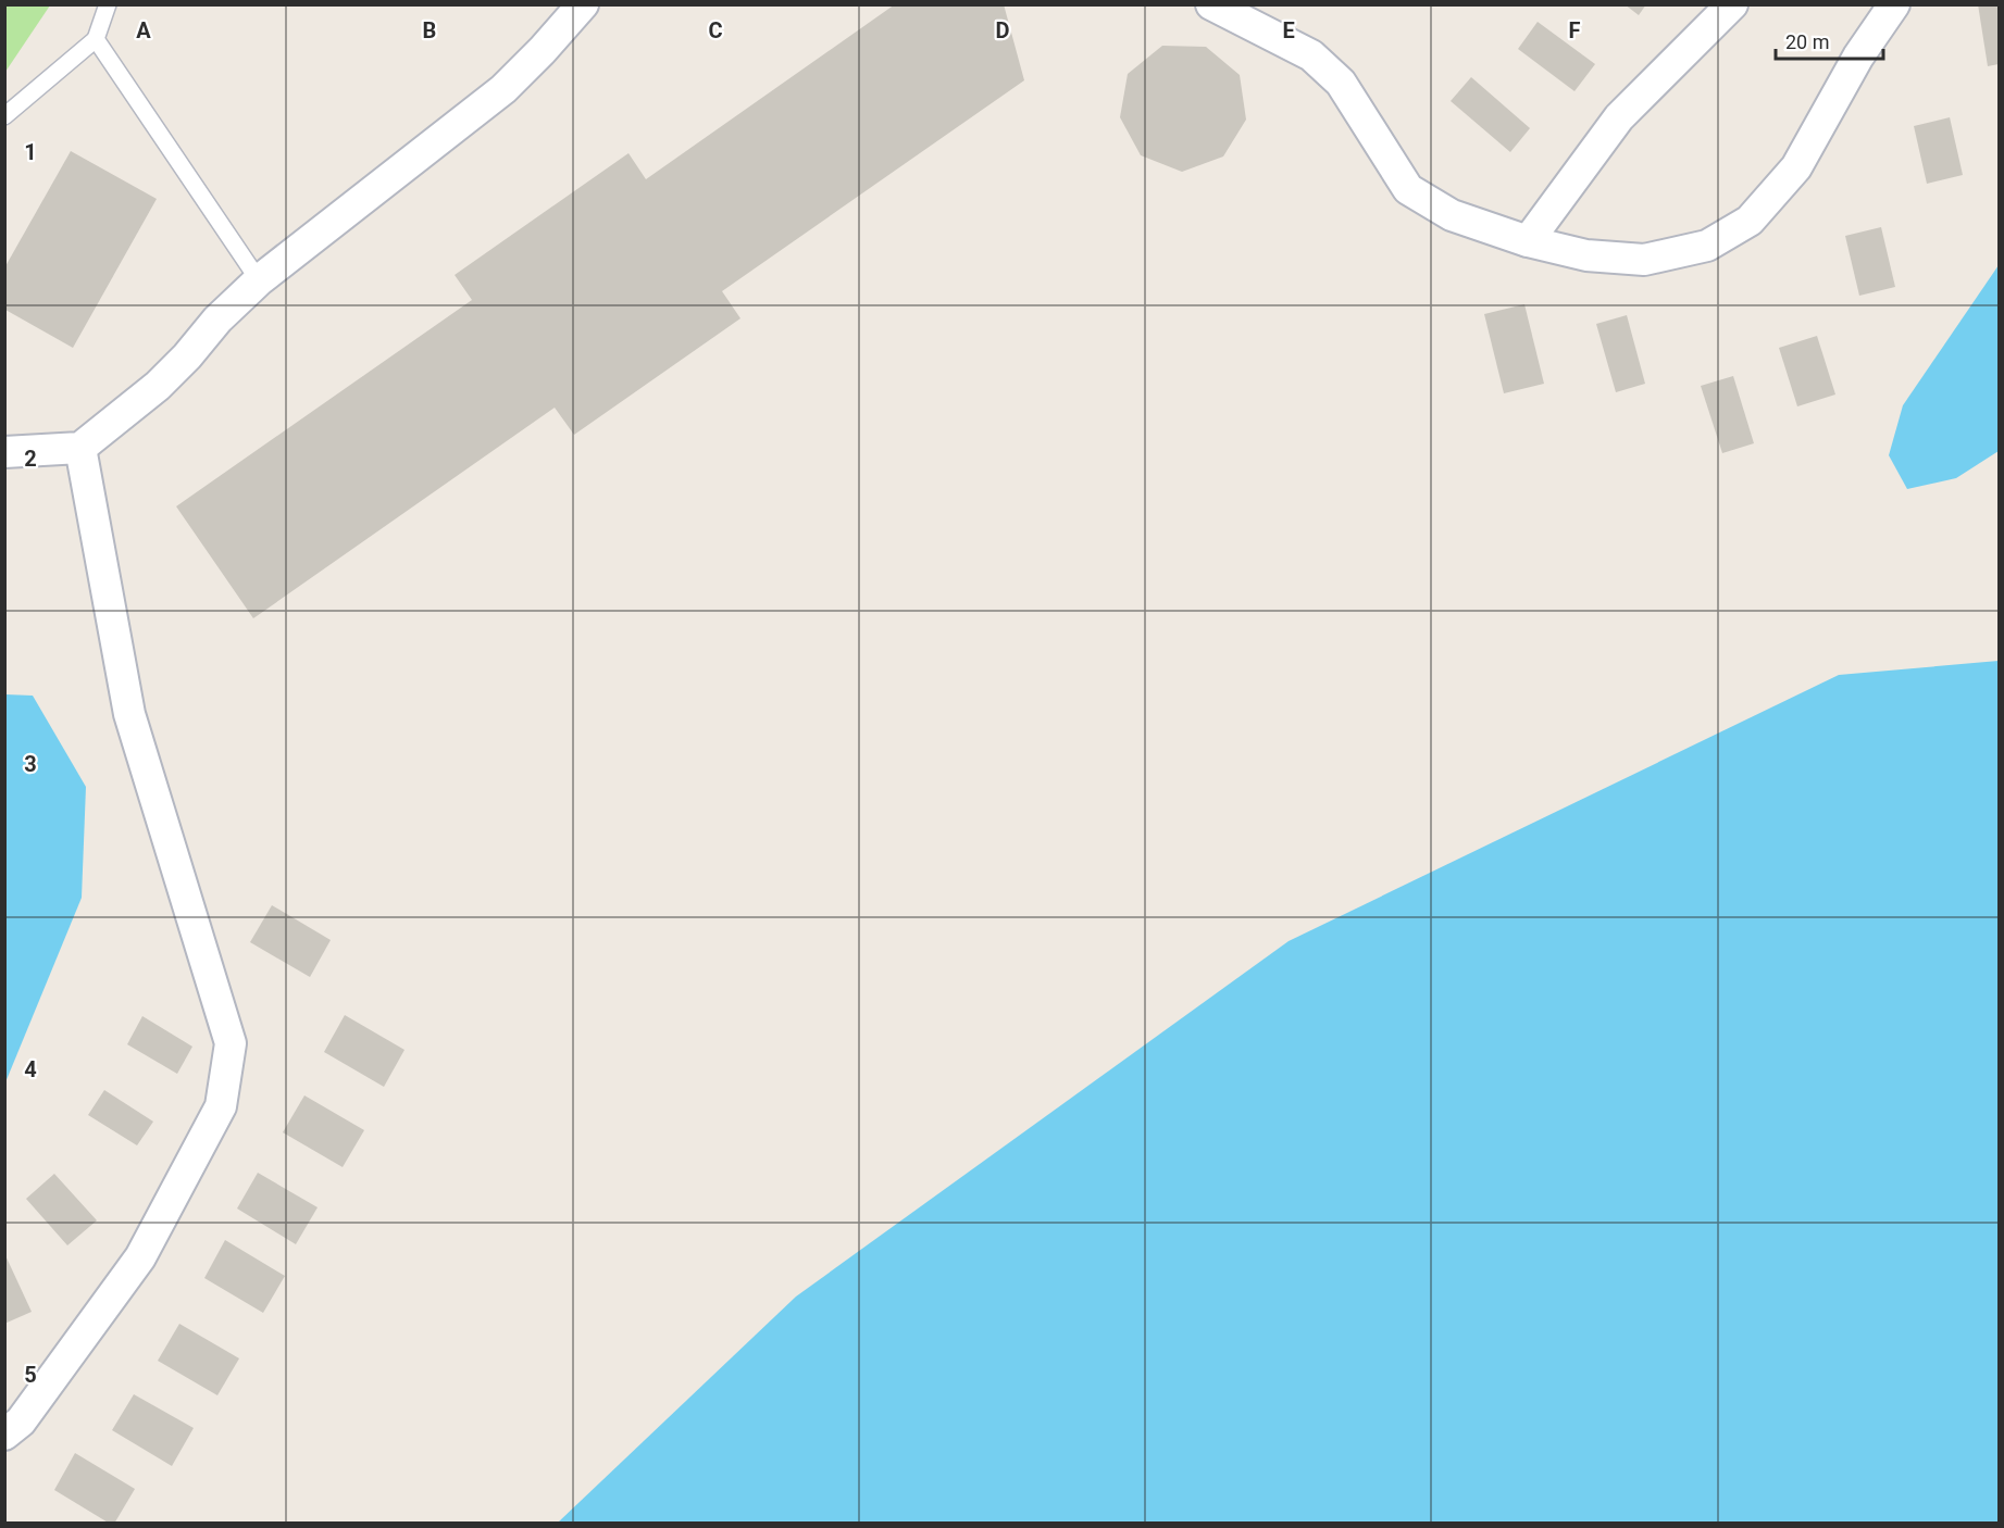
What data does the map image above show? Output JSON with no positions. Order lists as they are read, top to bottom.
{
  "scale_bar": "20 m",
  "grid": {
    "columns": [
      "A",
      "B",
      "C",
      "D",
      "E",
      "F"
    ],
    "rows": [
      "1",
      "2",
      "3",
      "4",
      "5"
    ]
  }
}
